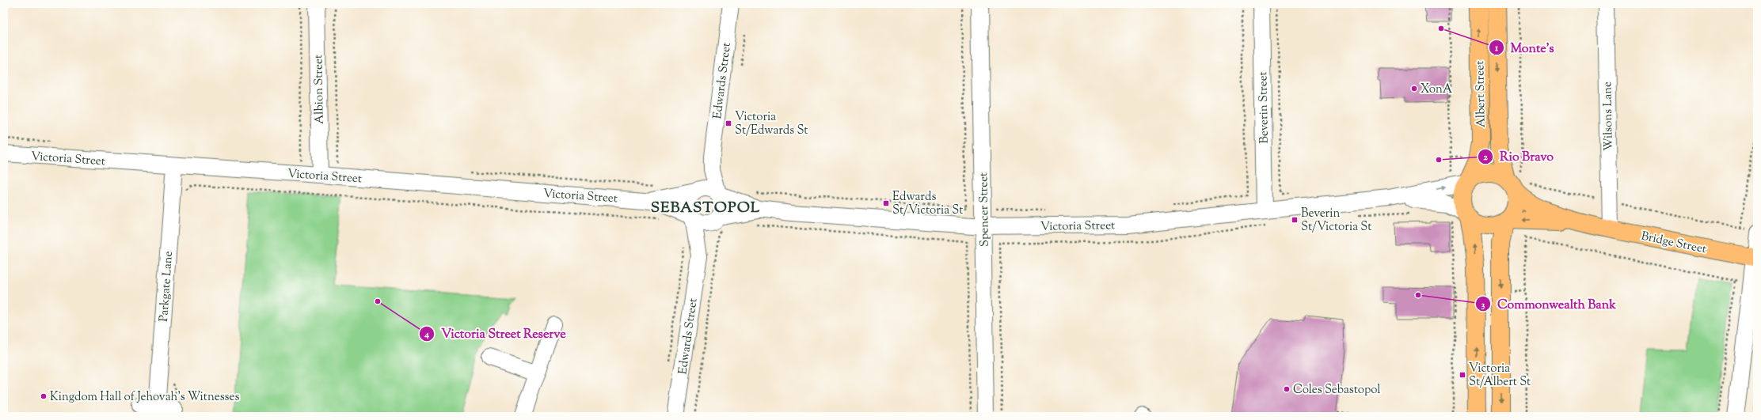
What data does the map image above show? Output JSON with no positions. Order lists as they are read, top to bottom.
{
  "streets": {
    "main road": ["Albert Street", "Bridge Street"],
    "street": [
      "Edwards Street",
      "Albion Street",
      "Beverin Street",
      "Wilsons Lane",
      "Victoria Street",
      "Spencer Street",
      "Parkgate Lane"
    ]
  },
  "crossings": [
    ["Edwards Street", "Victoria Street"],
    ["Albion Street", "Victoria Street"],
    ["Albert Street", "Victoria Street"],
    ["Beverin Street", "Victoria Street"],
    ["Wilsons Lane", "Bridge Street"],
    ["Victoria Street", "Spencer Street"],
    ["Victoria Street", "Parkgate Lane"]
  ],
  "districts": ["SEBASTOPOL"],
  "places": {
    "other": [
      "Monte's",
      "XonA",
      "Rio Bravo",
      "Commonwealth Bank",
      "Victoria Street Reserve",
      "Coles Sebastopol",
      "Kingdom Hall of Jehovah's Witnesses"
    ],
    "transit": [
      "Victoria St/Edwards St",
      "Edwards St/Victoria St",
      "Beverin St/Victoria St",
      "Victoria St/Albert St"
    ]
  }
}
